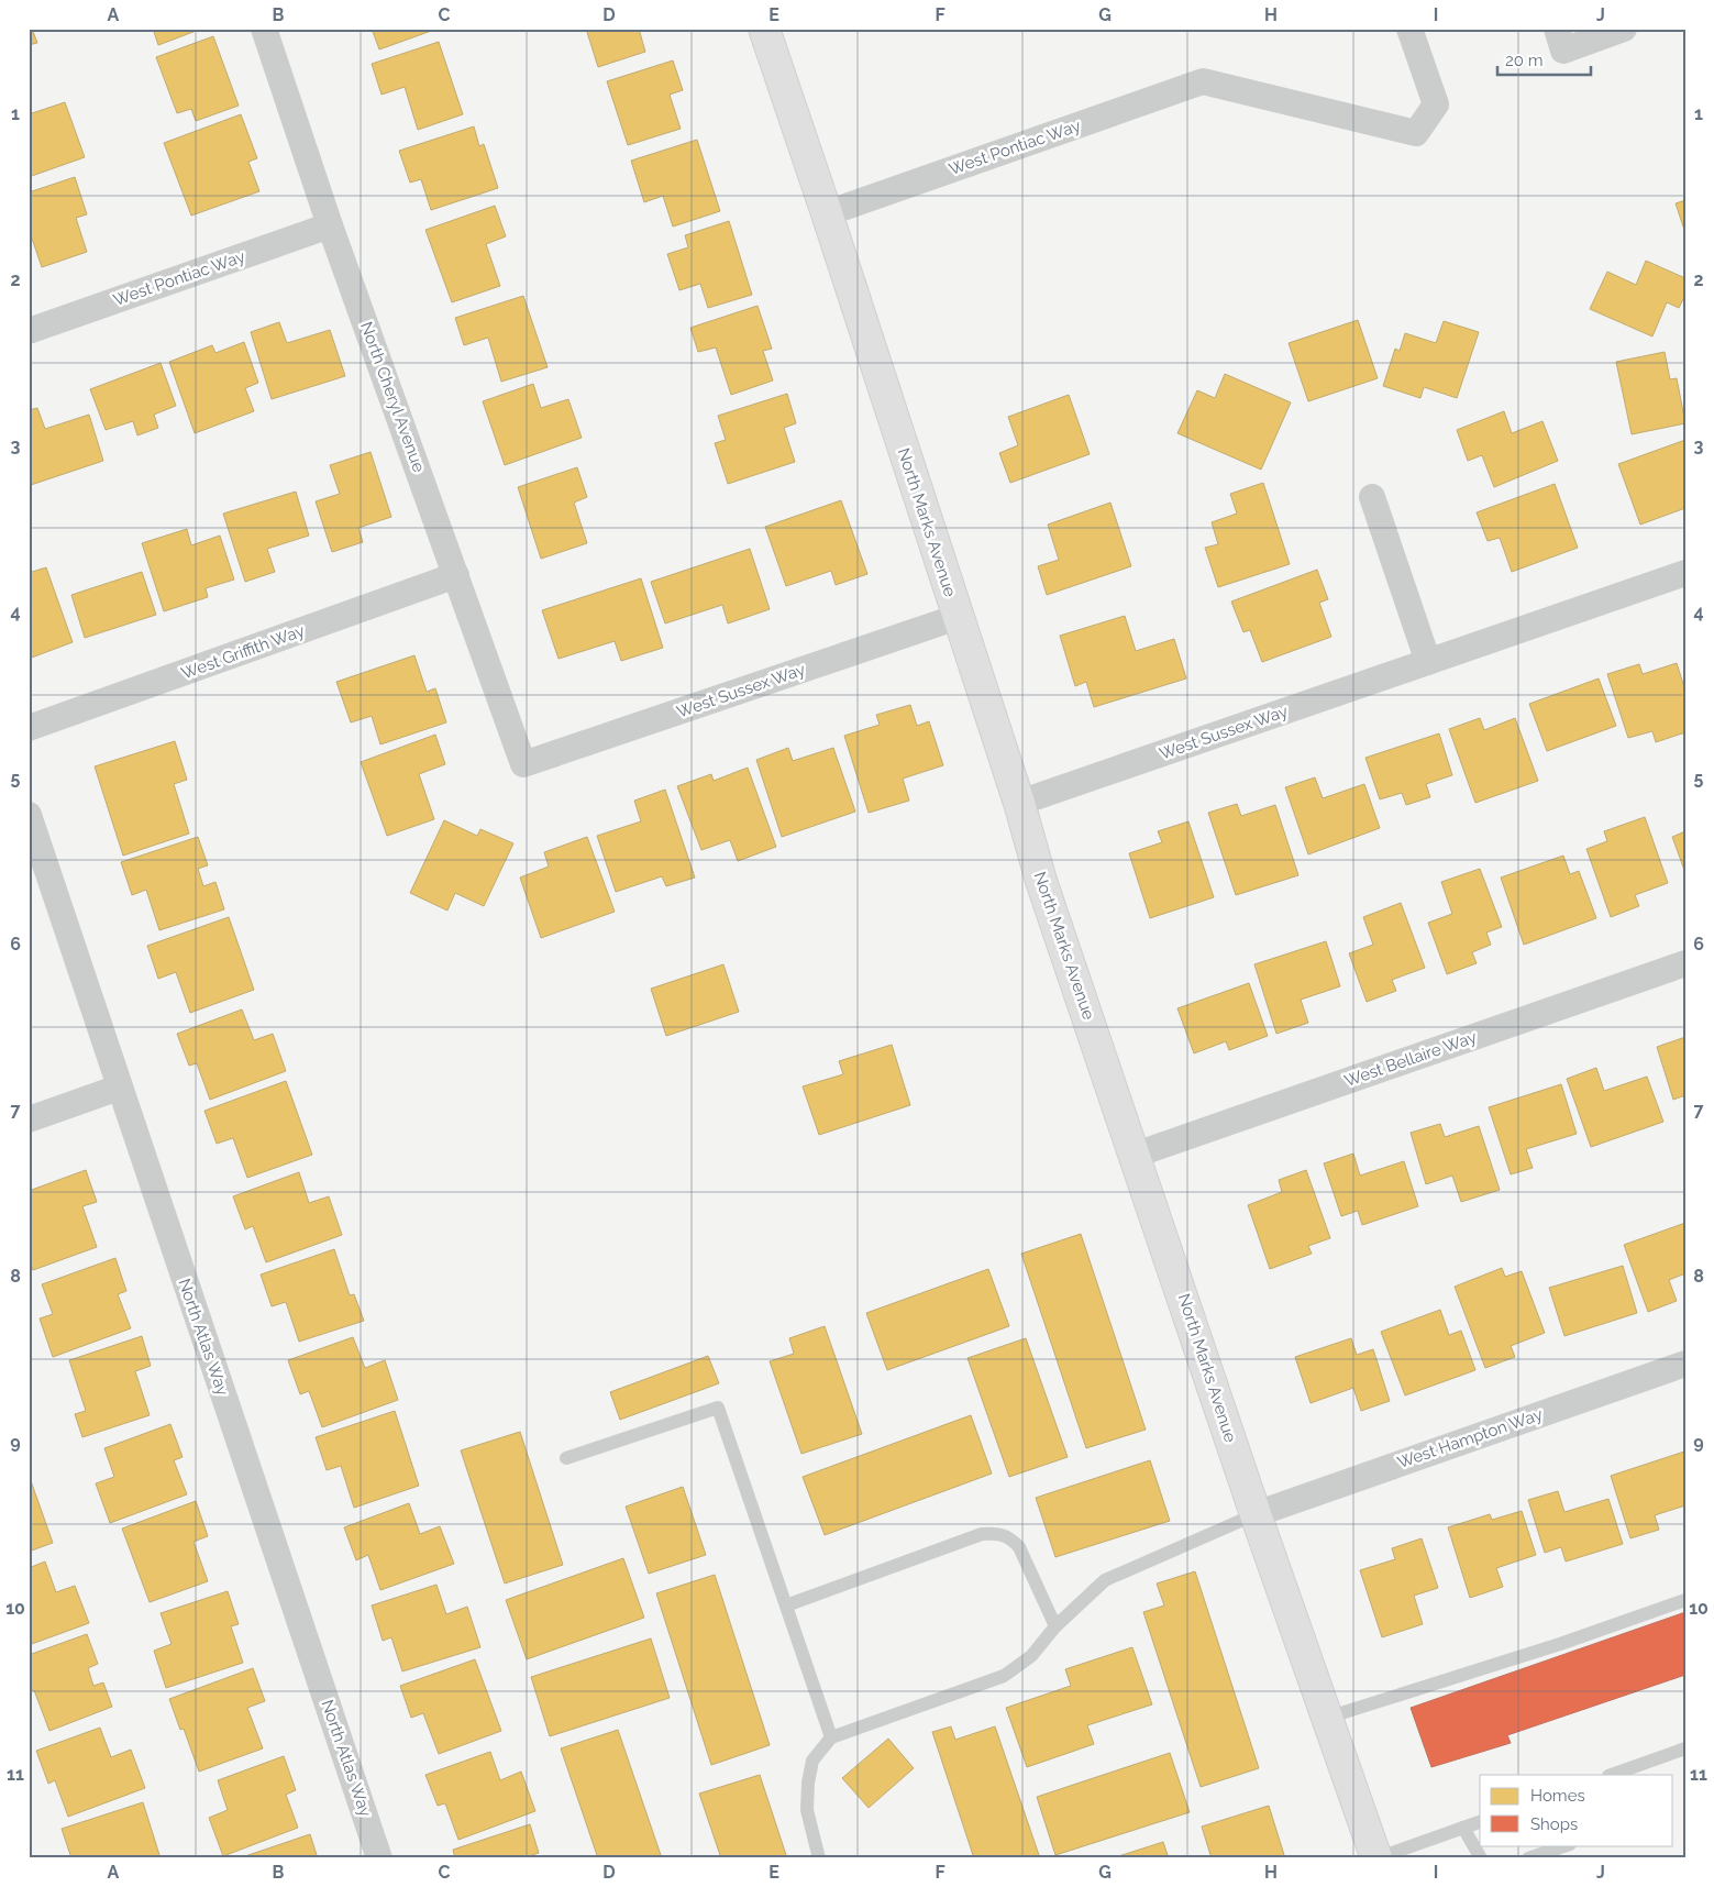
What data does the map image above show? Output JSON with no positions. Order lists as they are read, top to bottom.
{
  "streets": {
    "main road": ["North Marks Avenue"],
    "street": [
      "West Pontiac Way",
      "North Cheryl Avenue",
      "West Griffith Way",
      "West Sussex Way",
      "West Bellaire Way",
      "North Atlas Way",
      "West Hampton Way"
    ]
  },
  "crossings": [
    ["West Pontiac Way", "North Cheryl Avenue"],
    ["West Pontiac Way", "North Marks Avenue"],
    ["North Cheryl Avenue", "West Griffith Way"],
    ["North Cheryl Avenue", "West Sussex Way"],
    ["North Marks Avenue", "West Sussex Way"],
    ["North Marks Avenue", "West Bellaire Way"],
    ["North Marks Avenue", "West Hampton Way"]
  ],
  "legend": ["Homes", "Shops"],
  "scale_bar": "20 m",
  "grid": {
    "columns": [
      "A",
      "B",
      "C",
      "D",
      "E",
      "F",
      "G",
      "H",
      "I",
      "J"
    ],
    "rows": [
      "1",
      "2",
      "3",
      "4",
      "5",
      "6",
      "7",
      "8",
      "9",
      "10",
      "11"
    ]
  }
}
